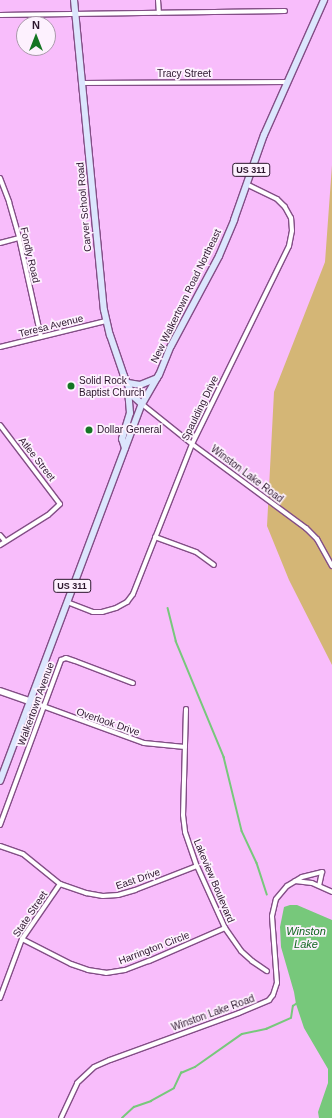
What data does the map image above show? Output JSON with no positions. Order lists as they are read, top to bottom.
{
  "streets": {
    "main road": ["US 311", "Carver School Road", "New Walkertown Road Northeast"],
    "street": [
      "Tracy Street",
      "Fondly Road",
      "Teresa Avenue",
      "Spaulding Drive",
      "Atlee Street",
      "Winston Lake Road",
      "Walkertown Avenue",
      "Overlook Drive",
      "East Drive",
      "Lakeview Boulevard",
      "State Street",
      "Harrington Circle"
    ]
  },
  "crossings": [
    ["Tracy Street", "Carver School Road"],
    ["Tracy Street", "New Walkertown Road Northeast"],
    ["Carver School Road", "New Walkertown Road Northeast"],
    ["Carver School Road", "Teresa Avenue"],
    ["Carver School Road", "Winston Lake Road"],
    ["Fondly Road", "Teresa Avenue"],
    ["New Walkertown Road Northeast", "Spaulding Drive"],
    ["New Walkertown Road Northeast", "Winston Lake Road"],
    ["New Walkertown Road Northeast", "Overlook Drive"],
    ["Spaulding Drive", "Winston Lake Road"],
    ["Walkertown Avenue", "Overlook Drive"],
    ["Overlook Drive", "Lakeview Boulevard"],
    ["East Drive", "Lakeview Boulevard"],
    ["East Drive", "State Street"],
    ["Lakeview Boulevard", "Harrington Circle"],
    ["State Street", "Harrington Circle"]
  ],
  "water": ["Winston Lake"],
  "places": ["Solid Rock Baptist Church", "Dollar General"],
  "north": "top"
}
